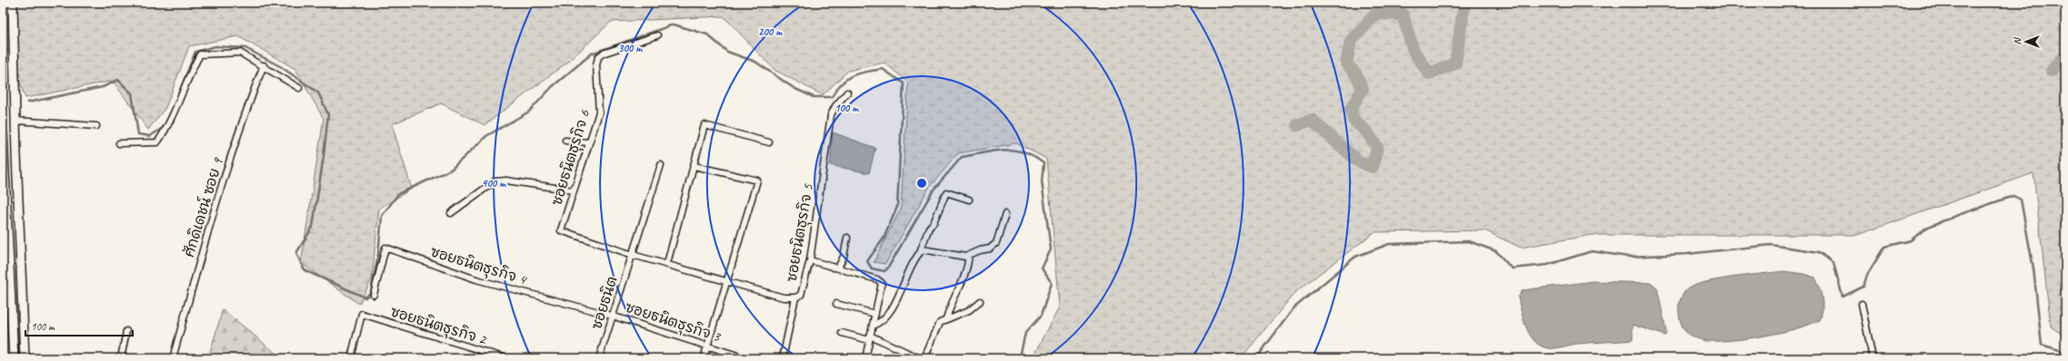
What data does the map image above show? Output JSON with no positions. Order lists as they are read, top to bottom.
{
  "streets": {
    "street": [
      "ซอยธนิตธุรกิจ 6",
      "ศักดิเดชน์ ซอย 9",
      "ซอยธนิตธุรกิจ 5",
      "ซอยธนิตธุรกิจ 4",
      "ซอยธนิต",
      "ซอยธนิตธุรกิจ 3",
      "ซอยธนิตธุรกิจ 2"
    ]
  },
  "crossings": [
    ["ซอยธนิตธุรกิจ 6", "ซอยธนิตธุรกิจ 5"],
    ["ซอยธนิตธุรกิจ 6", "ซอยธนิต"],
    ["ซอยธนิตธุรกิจ 5", "ซอยธนิต"],
    ["ซอยธนิตธุรกิจ 4", "ซอยธนิต"],
    ["ซอยธนิตธุรกิจ 4", "ซอยธนิตธุรกิจ 3"],
    ["ซอยธนิต", "ซอยธนิตธุรกิจ 3"]
  ],
  "scale_bar": "100 m",
  "north": "left",
  "rings": [
    "200 m",
    "300 m",
    "100 m",
    "400 m"
  ]
}
